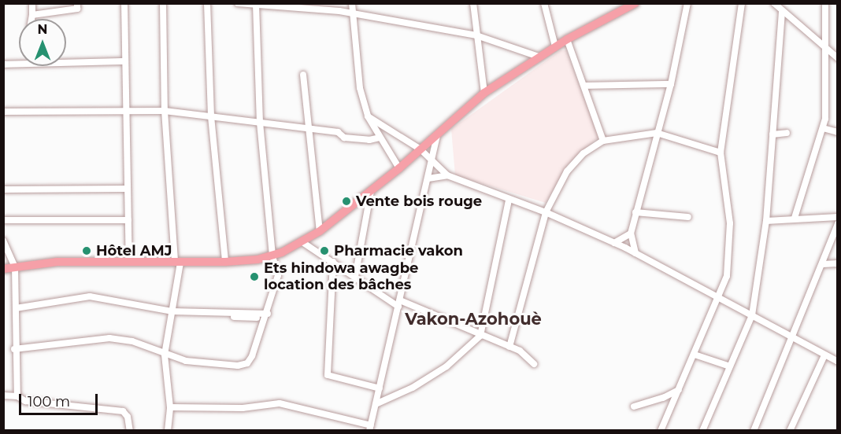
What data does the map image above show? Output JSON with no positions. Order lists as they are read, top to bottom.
{
  "districts": ["Vakon-Azohouè"],
  "places": [
    "Vente bois rouge",
    "Hôtel AMJ",
    "Pharmacie vakon",
    "Ets hindowa awagbe location des bâches"
  ],
  "scale_bar": "100 m",
  "north": "top"
}
